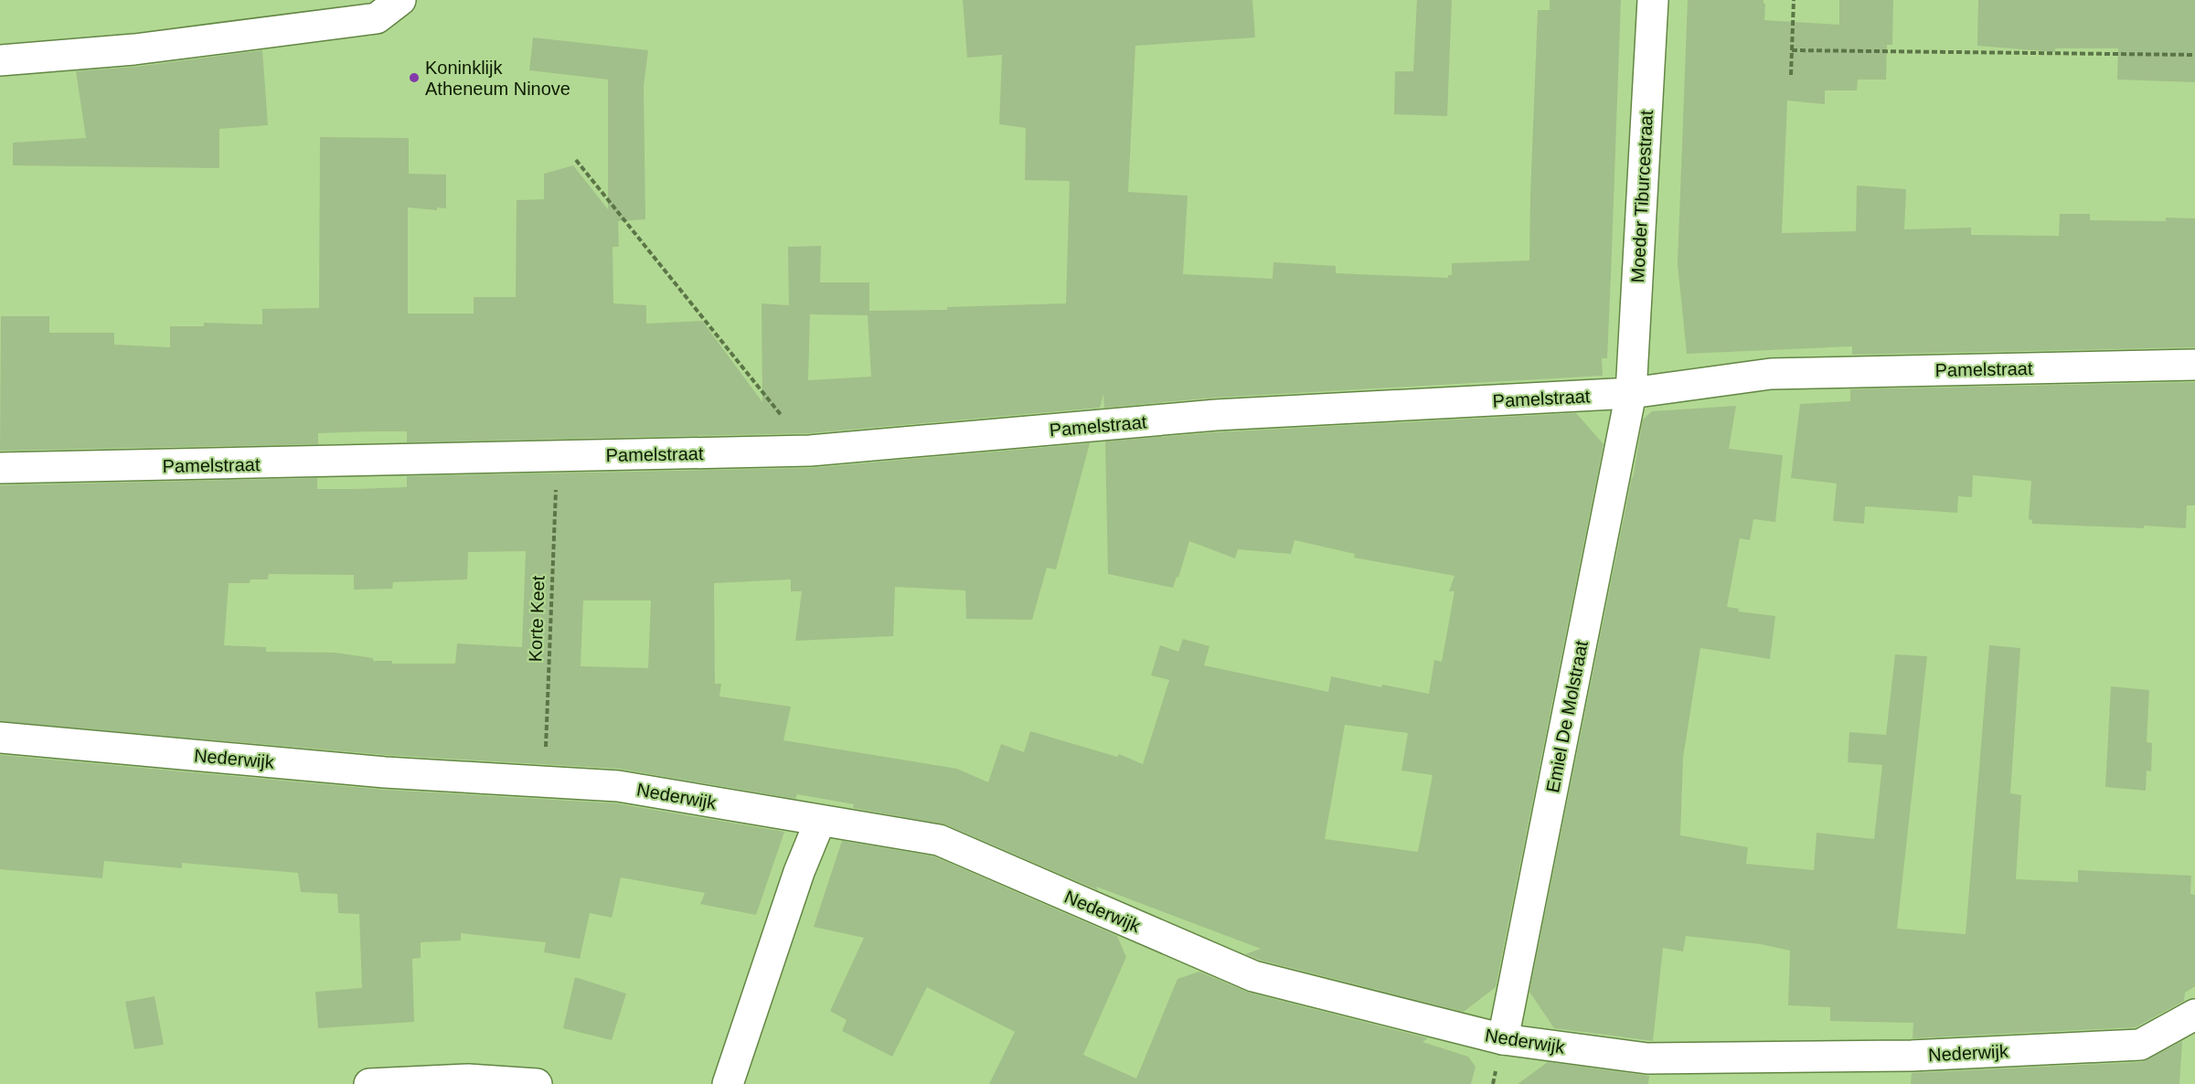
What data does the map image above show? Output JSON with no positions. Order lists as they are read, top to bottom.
{
  "streets": {
    "street": [
      "Moeder Tiburcestraat",
      "Pamelstraat",
      "Emiel De Molstraat",
      "Nederwijk"
    ],
    "path": ["Korte Keet"]
  },
  "crossings": [
    ["Moeder Tiburcestraat", "Pamelstraat"],
    ["Moeder Tiburcestraat", "Emiel De Molstraat"],
    ["Pamelstraat", "Korte Keet"],
    ["Pamelstraat", "Emiel De Molstraat"],
    ["Korte Keet", "Nederwijk"],
    ["Emiel De Molstraat", "Nederwijk"]
  ],
  "places": ["Koninklijk Atheneum Ninove"]
}
